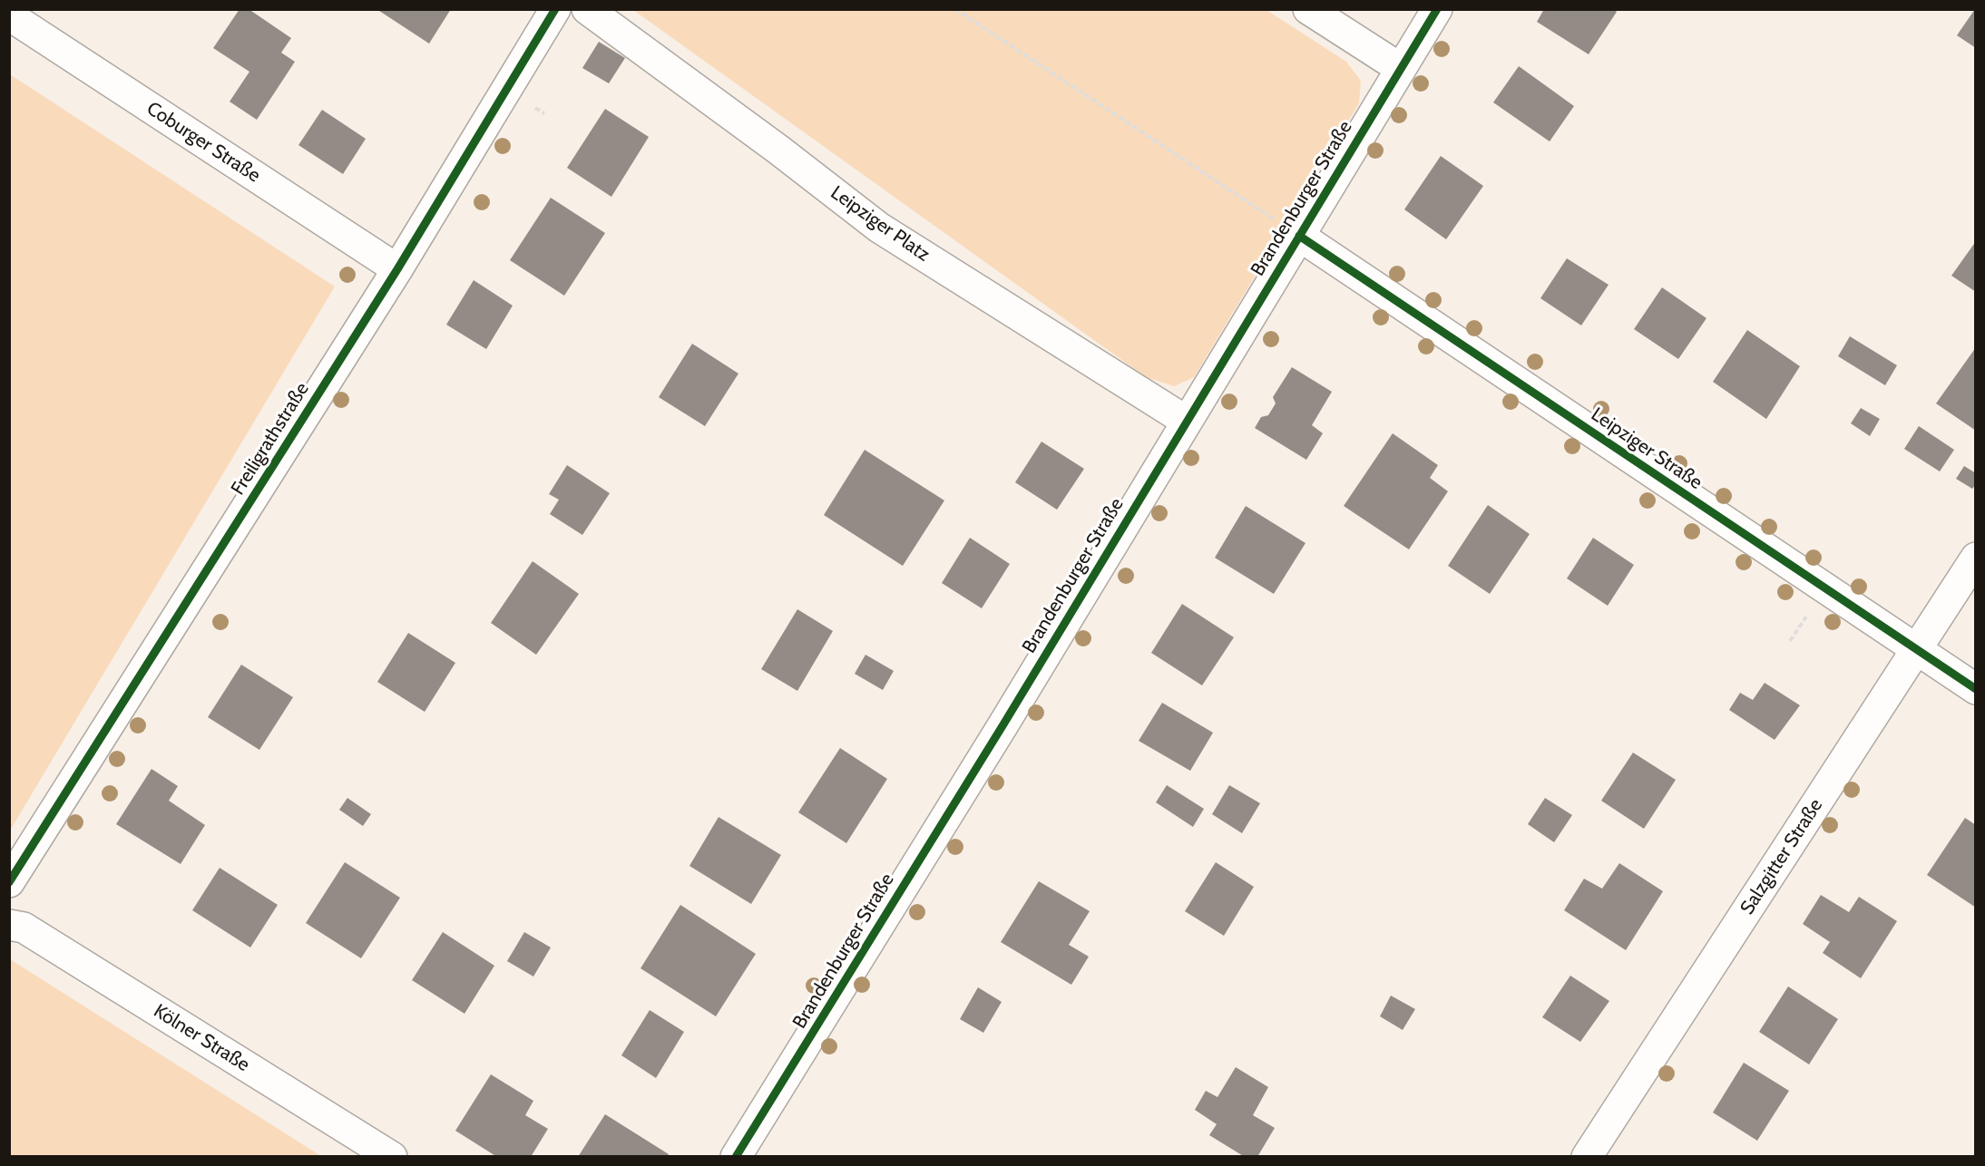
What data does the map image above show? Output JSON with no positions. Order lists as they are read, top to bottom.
{
  "streets": {
    "street": [
      "Coburger Straße",
      "Brandenburger Straße",
      "Leipziger Platz",
      "Freiligrathstraße",
      "Leipziger Straße",
      "Salzgitter Straße",
      "Kölner Straße"
    ]
  },
  "crossings": [
    ["Coburger Straße", "Freiligrathstraße"],
    ["Brandenburger Straße", "Leipziger Platz"],
    ["Brandenburger Straße", "Leipziger Straße"],
    ["Leipziger Straße", "Salzgitter Straße"]
  ]
}
